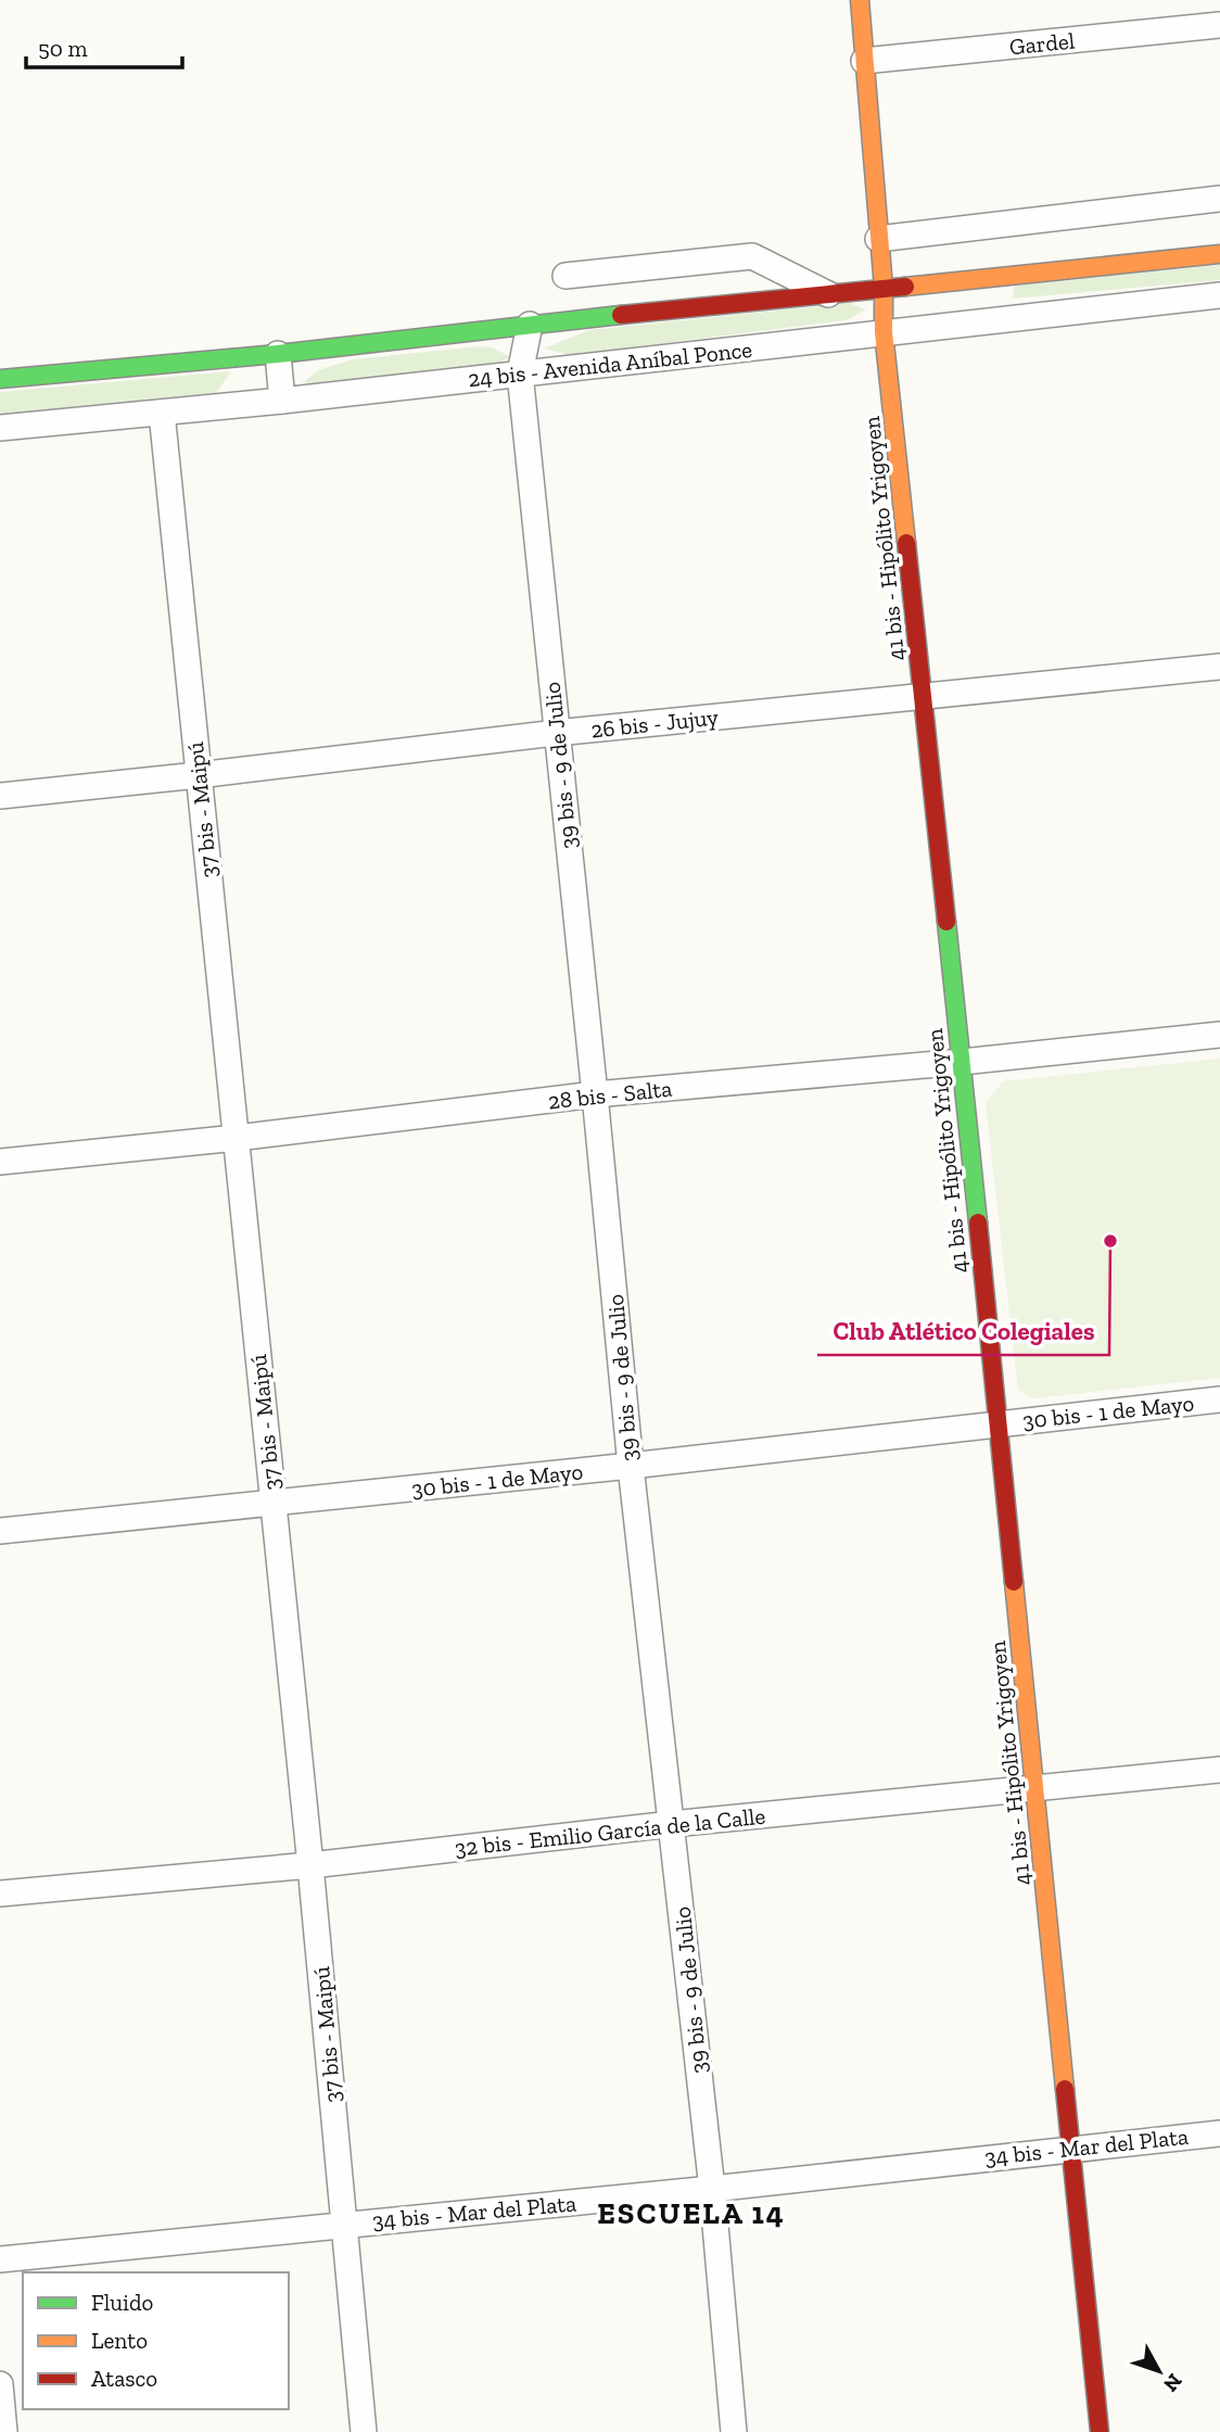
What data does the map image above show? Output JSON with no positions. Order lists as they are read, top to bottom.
{
  "streets": {
    "street": [
      "Gardel",
      "24 bis - Avenida Aníbal Ponce",
      "41 bis - Hipólito Yrigoyen",
      "26 bis - Jujuy",
      "39 bis - 9 de Julio",
      "37 bis - Maipú",
      "28 bis - Salta",
      "30 bis - 1 de Mayo",
      "32 bis - Emilio García de la Calle",
      "34 bis - Mar del Plata"
    ]
  },
  "crossings": [
    ["Gardel", "41 bis - Hipólito Yrigoyen"],
    ["24 bis - Avenida Aníbal Ponce", "41 bis - Hipólito Yrigoyen"],
    ["24 bis - Avenida Aníbal Ponce", "39 bis - 9 de Julio"],
    ["24 bis - Avenida Aníbal Ponce", "37 bis - Maipú"],
    ["41 bis - Hipólito Yrigoyen", "26 bis - Jujuy"],
    ["41 bis - Hipólito Yrigoyen", "28 bis - Salta"],
    ["41 bis - Hipólito Yrigoyen", "30 bis - 1 de Mayo"],
    ["41 bis - Hipólito Yrigoyen", "32 bis - Emilio García de la Calle"],
    ["41 bis - Hipólito Yrigoyen", "34 bis - Mar del Plata"],
    ["26 bis - Jujuy", "39 bis - 9 de Julio"],
    ["26 bis - Jujuy", "37 bis - Maipú"],
    ["39 bis - 9 de Julio", "28 bis - Salta"],
    ["39 bis - 9 de Julio", "30 bis - 1 de Mayo"],
    ["39 bis - 9 de Julio", "32 bis - Emilio García de la Calle"],
    ["39 bis - 9 de Julio", "34 bis - Mar del Plata"],
    ["37 bis - Maipú", "28 bis - Salta"],
    ["37 bis - Maipú", "30 bis - 1 de Mayo"],
    ["37 bis - Maipú", "32 bis - Emilio García de la Calle"],
    ["37 bis - Maipú", "34 bis - Mar del Plata"]
  ],
  "districts": ["ESCUELA 14"],
  "places": ["Club Atlético Colegiales"],
  "legend": ["Fluido", "Lento", "Atasco"],
  "scale_bar": "50 m",
  "north": "bottom right"
}
